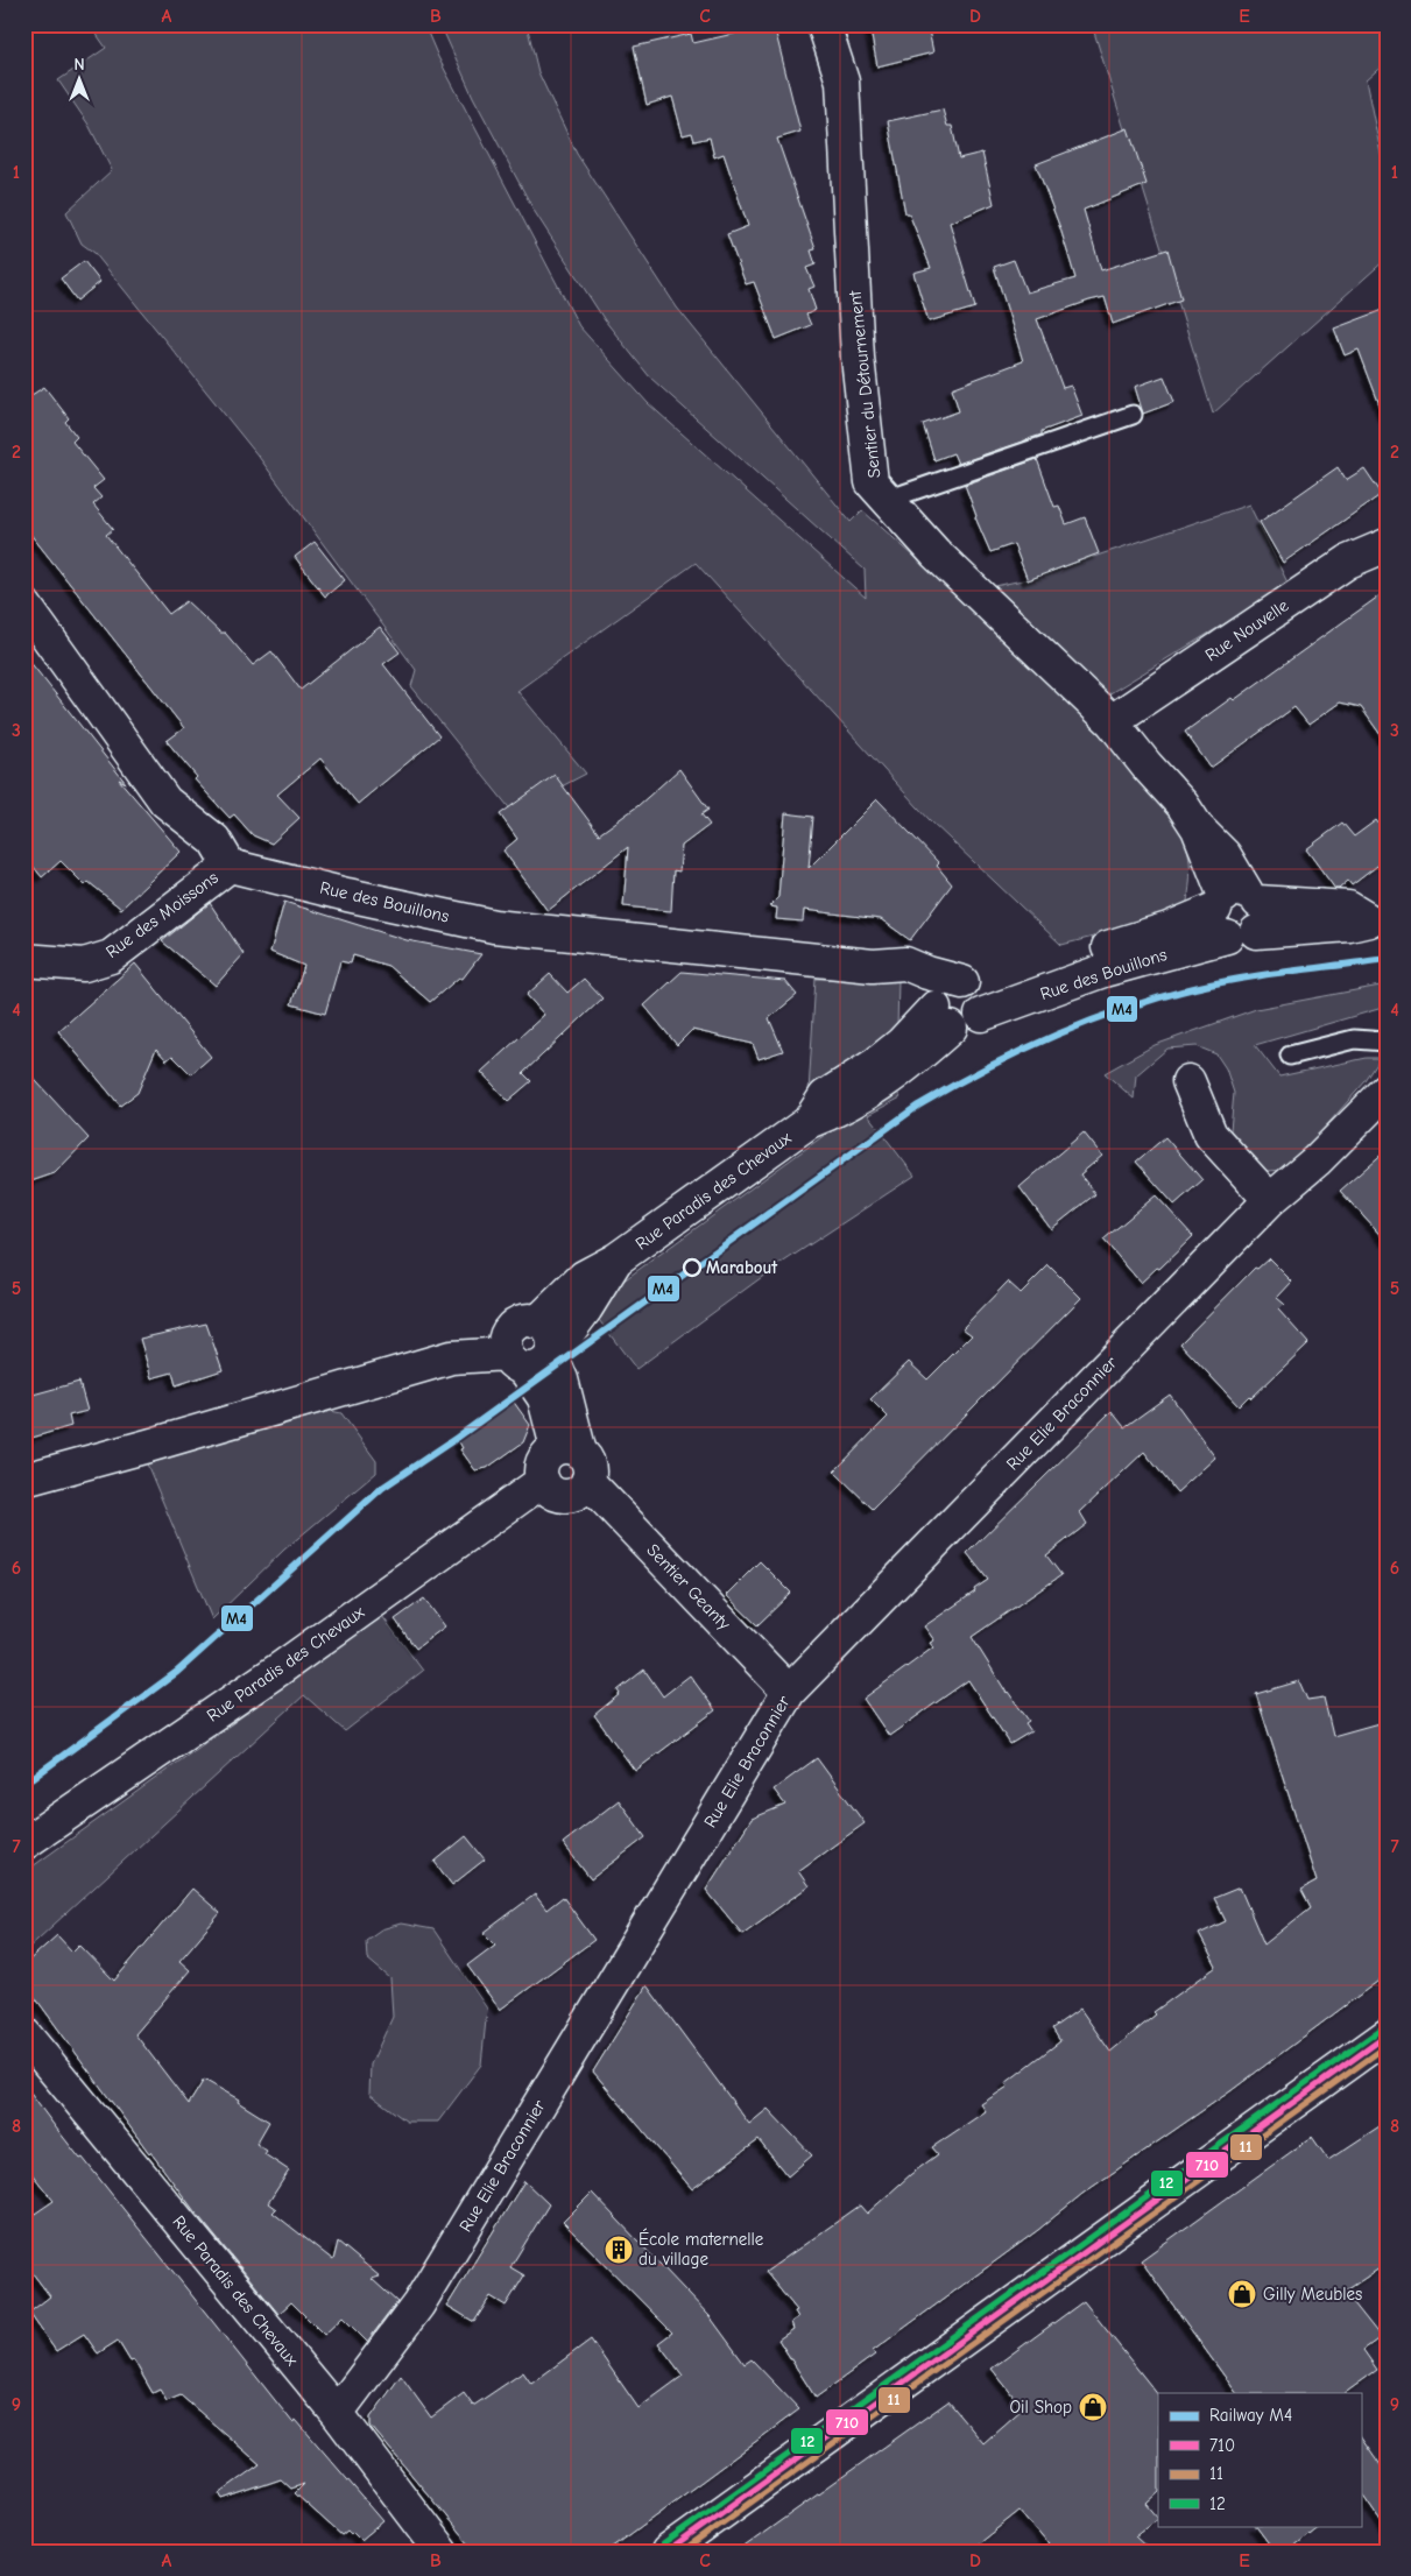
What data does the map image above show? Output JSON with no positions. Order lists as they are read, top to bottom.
{
  "streets": {
    "street": [
      "Sentier du Détournement",
      "Rue Nouvelle",
      "Rue des Bouillons",
      "Rue des Moissons",
      "Rue Paradis des Chevaux",
      "Rue Elie Braconnier",
      "Sentier Geanty"
    ]
  },
  "crossings": [
    ["Sentier du Détournement", "Rue Nouvelle"],
    ["Sentier du Détournement", "Rue des Bouillons"],
    ["Rue des Bouillons", "Rue des Moissons"],
    ["Rue des Bouillons", "Rue Paradis des Chevaux"],
    ["Rue Paradis des Chevaux", "Rue Elie Braconnier"],
    ["Rue Paradis des Chevaux", "Sentier Geanty"],
    ["Rue Elie Braconnier", "Sentier Geanty"]
  ],
  "places": {
    "other": ["Marabout"],
    "building": ["École maternelle du village"],
    "shop": ["Gilly Meubles", "Oil Shop"]
  },
  "lines": [
    "rail line M4",
    "transit line 12",
    "transit line 710",
    "transit line 11"
  ],
  "legend": [
    "Railway M4",
    "710",
    "11",
    "12"
  ],
  "north": "top",
  "grid": {
    "columns": [
      "A",
      "B",
      "C",
      "D",
      "E"
    ],
    "rows": [
      "1",
      "2",
      "3",
      "4",
      "5",
      "6",
      "7",
      "8",
      "9"
    ]
  }
}
